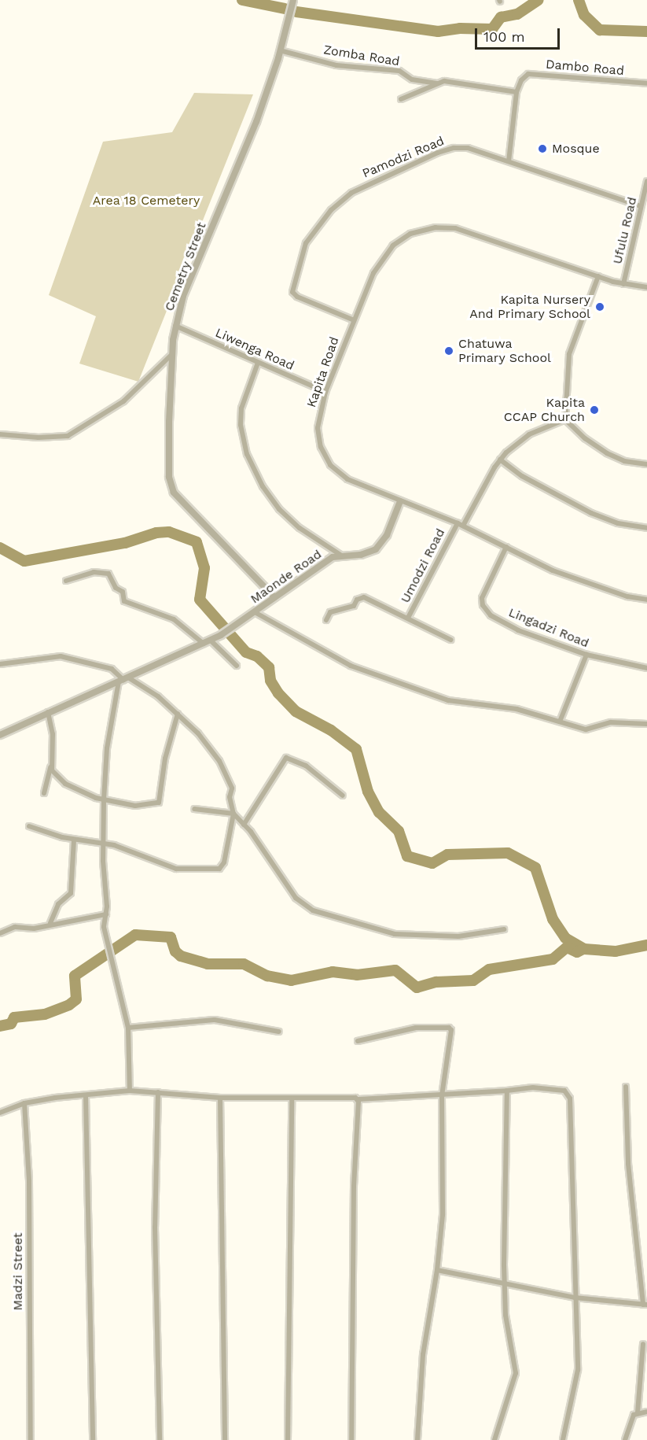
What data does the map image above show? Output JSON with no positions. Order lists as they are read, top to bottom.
{
  "streets": {
    "street": [
      "Zomba Road",
      "Dambo Road",
      "Pamodzi Road",
      "Ufulu Road",
      "Cemetry Street",
      "Liwenga Road",
      "Kapita Road",
      "Umodzi Road",
      "Maonde Road",
      "Lingadzi Road",
      "Madzi Street"
    ]
  },
  "crossings": [
    ["Zomba Road", "Dambo Road"],
    ["Zomba Road", "Cemetry Street"],
    ["Pamodzi Road", "Ufulu Road"],
    ["Pamodzi Road", "Kapita Road"],
    ["Ufulu Road", "Kapita Road"],
    ["Cemetry Street", "Liwenga Road"],
    ["Cemetry Street", "Maonde Road"],
    ["Liwenga Road", "Kapita Road"],
    ["Kapita Road", "Umodzi Road"],
    ["Kapita Road", "Maonde Road"],
    ["Kapita Road", "Lingadzi Road"]
  ],
  "parks": ["Area 18 Cemetery"],
  "places": [
    "Mosque",
    "Kapita Nursery And Primary School",
    "Chatuwa Primary School",
    "Kapita CCAP Church"
  ],
  "scale_bar": "100 m"
}
